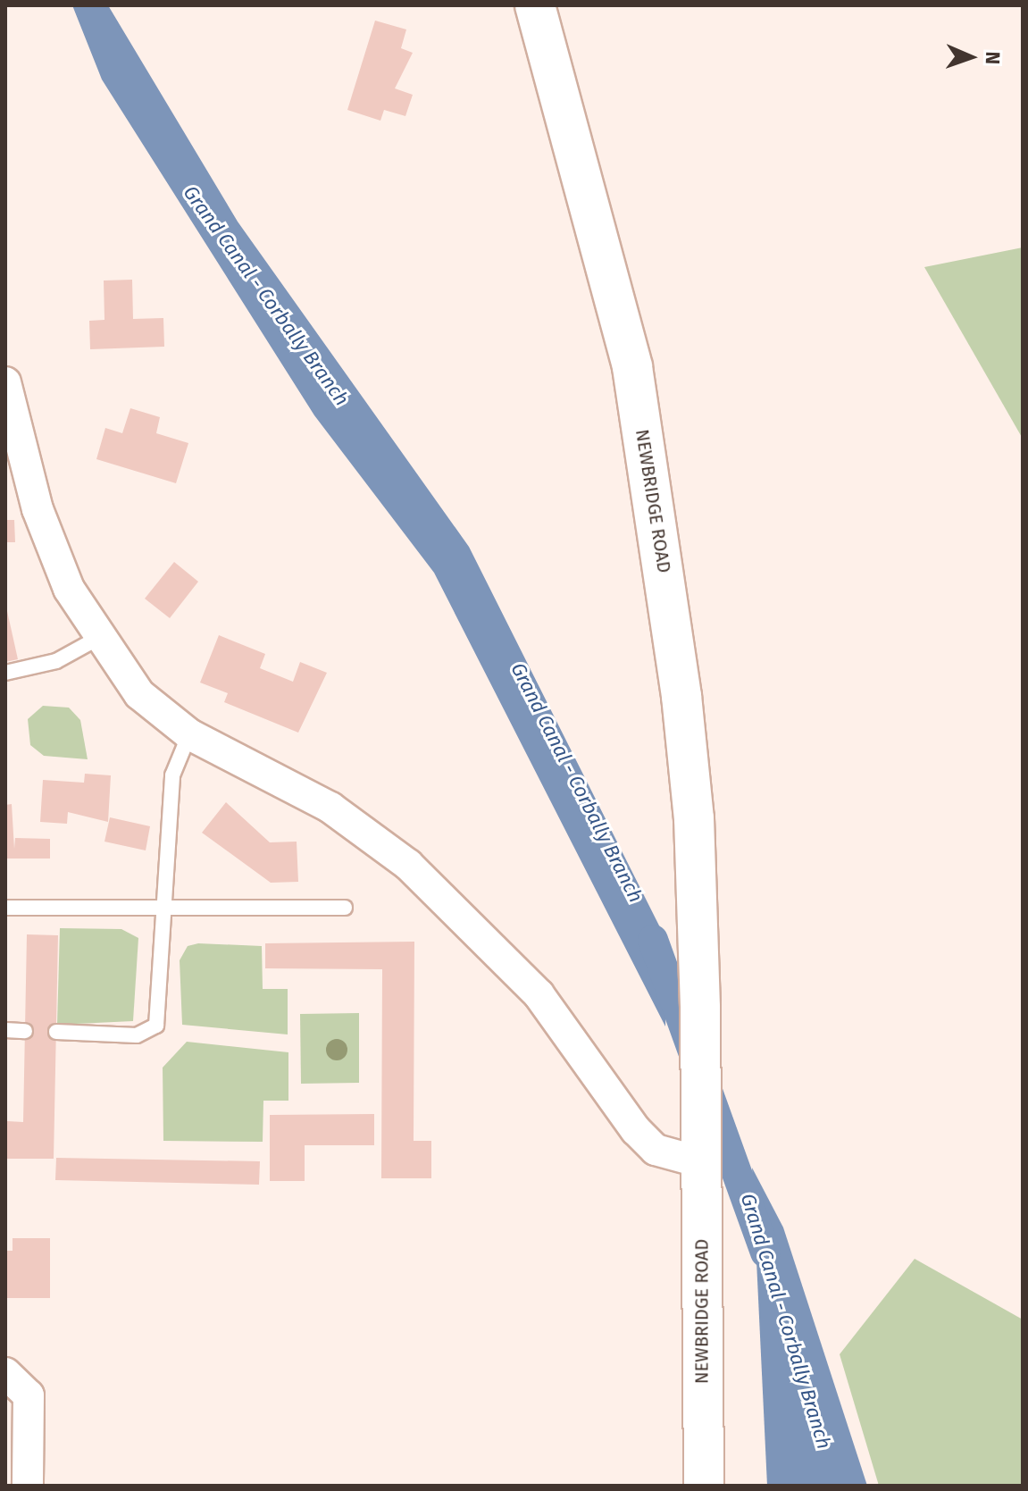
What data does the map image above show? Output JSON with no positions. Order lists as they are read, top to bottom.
{
  "streets": {
    "main road": ["NEWBRIDGE ROAD"]
  },
  "water": ["Grand Canal - Corbally Branch"],
  "north": "right"
}
